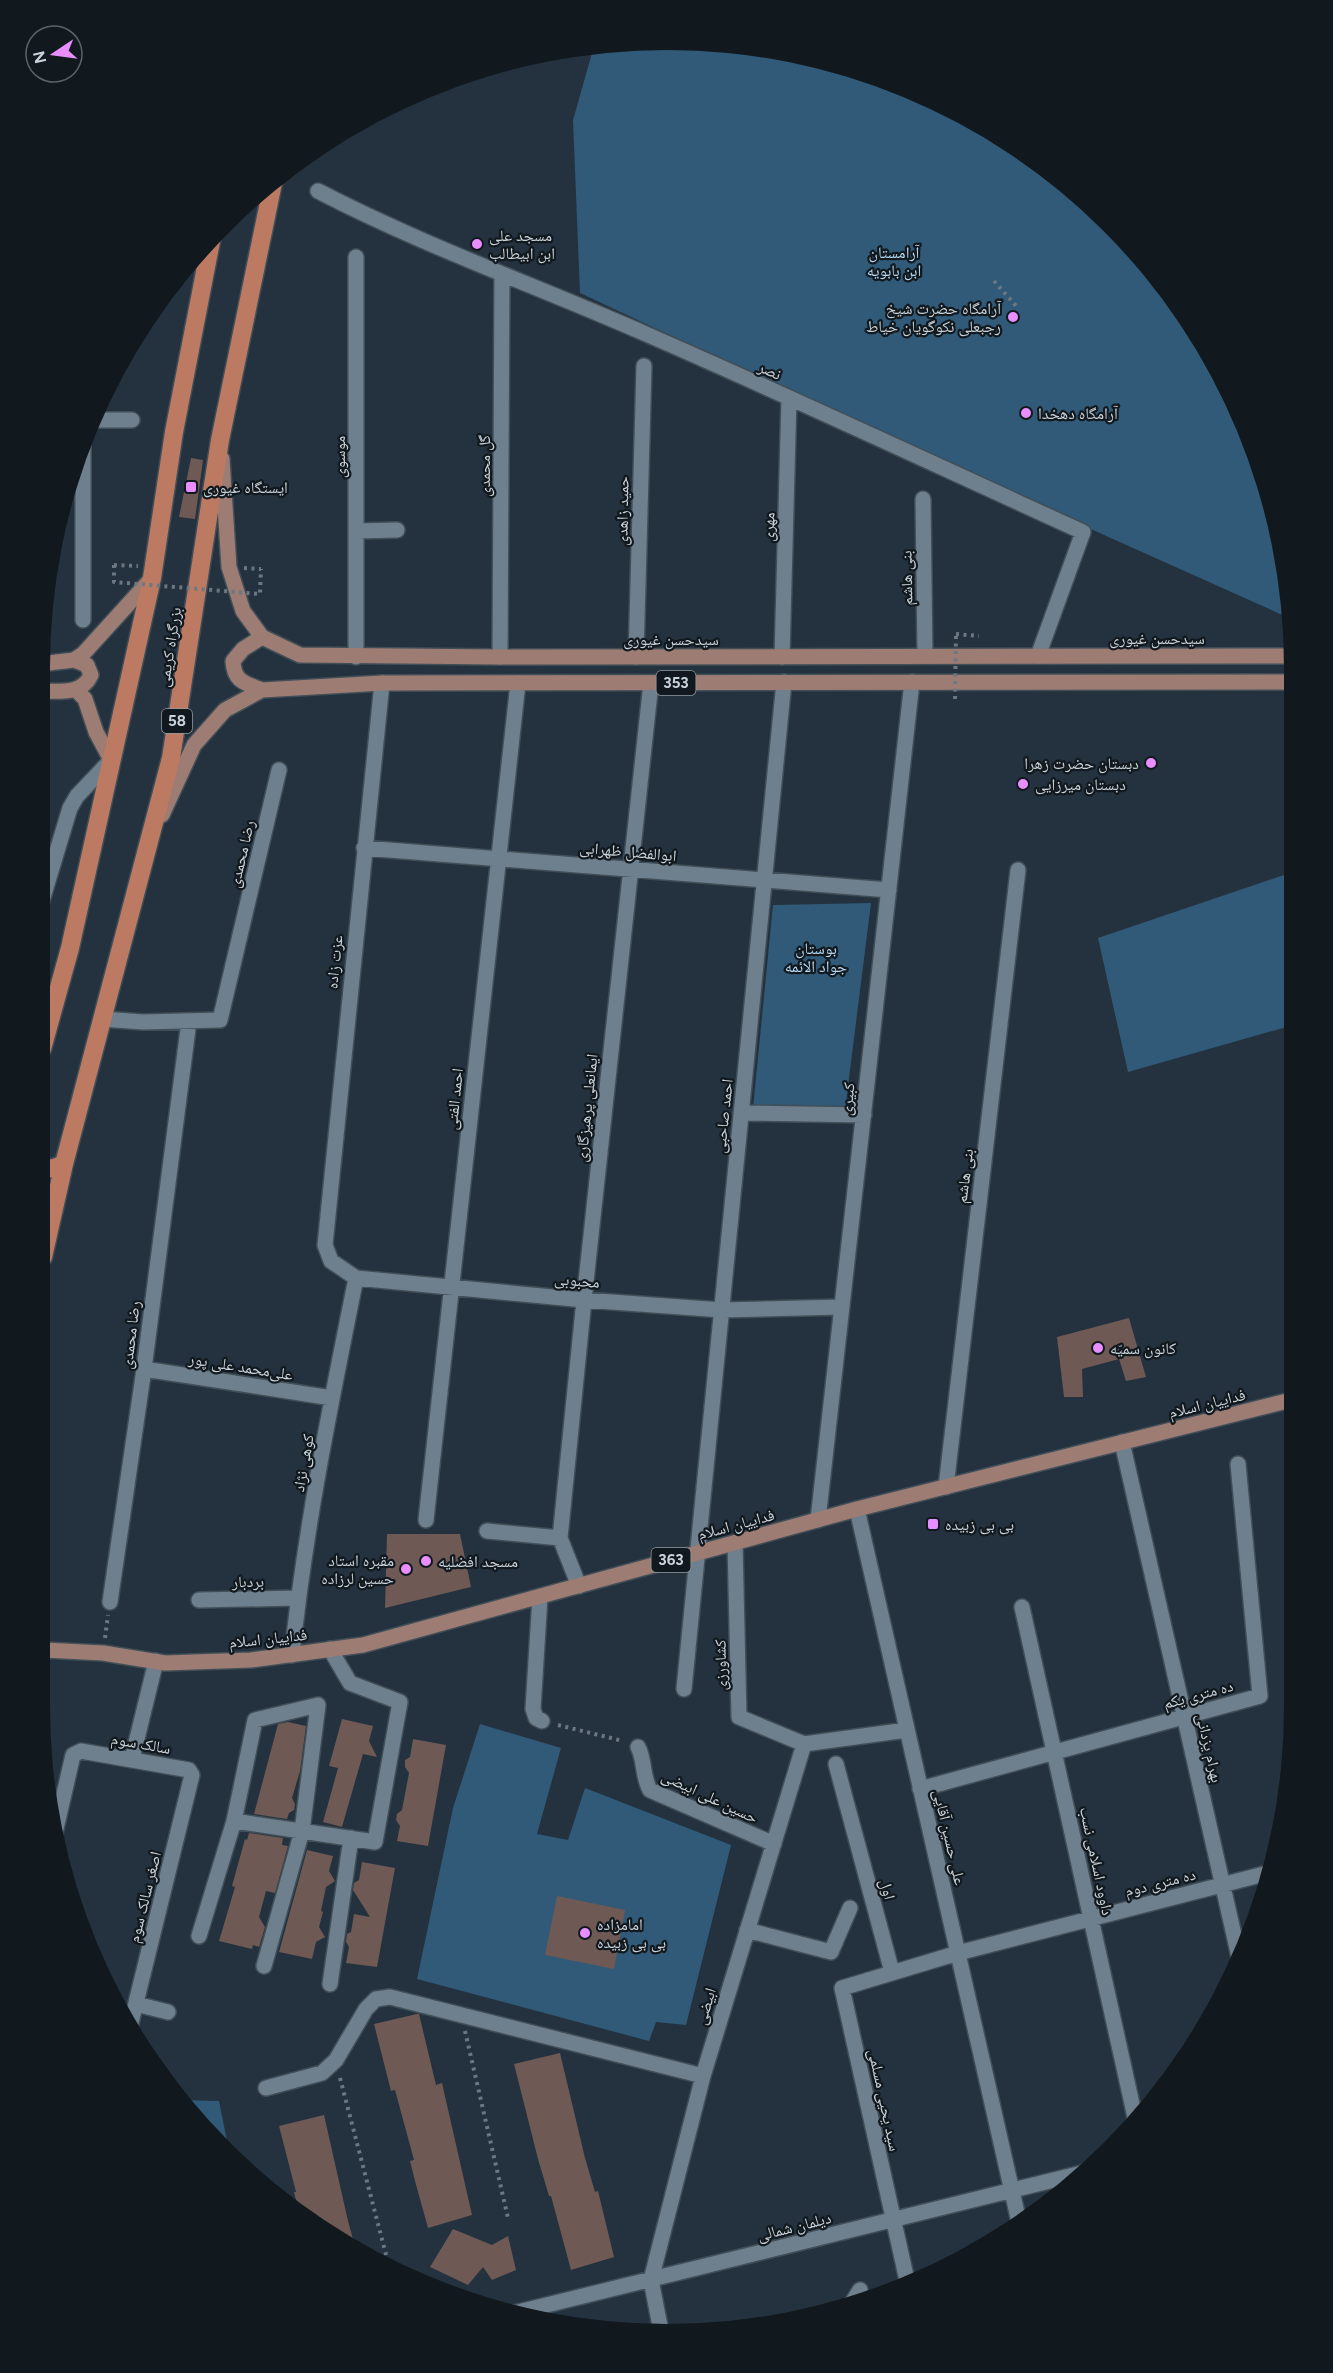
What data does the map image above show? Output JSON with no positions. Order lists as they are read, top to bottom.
{
  "streets": {
    "highway": ["بزرگراه کریمی", "58"],
    "main road": [
      "سیدحسن غیوری",
      "353",
      "فداییان اسلام",
      "363"
    ],
    "street": [
      "نصر",
      "موسوی",
      "گل محمدی",
      "حمید زاهدی",
      "مهری",
      "بنی هاشم",
      "ابوالفضل ظهرابی",
      "رضا محمدی",
      "عزت زاده",
      "احمد الفتی",
      "کبیری",
      "ایمانعلی پرهیزگاری",
      "احمد صاحبی",
      "محبوبی",
      "علی‌محمد علی پور",
      "کوهی نژاد",
      "بردبار",
      "کشاورزی",
      "ده متری یکم",
      "سالک سوم",
      "بهرام یزدانی",
      "حسین علی ابیضی",
      "علی حسین آقایی",
      "داوود اسلامی نسب",
      "ده متری دوم",
      "اول",
      "اصغر سالک سوم",
      "ابیضی",
      "سید یحیی مسلمی",
      "دیلمان شمالی"
    ]
  },
  "crossings": [
    ["نصر", "گل محمدی"],
    ["نصر", "مهری"],
    ["نصر", "سیدحسن غیوری"],
    ["موسوی", "سیدحسن غیوری"],
    ["گل محمدی", "سیدحسن غیوری"],
    ["حمید زاهدی", "سیدحسن غیوری"],
    ["مهری", "سیدحسن غیوری"],
    ["بنی هاشم", "سیدحسن غیوری"],
    ["بنی هاشم", "فداییان اسلام"],
    ["سیدحسن غیوری", "بزرگراه کریمی"],
    ["بزرگراه کریمی", "353"],
    ["بزرگراه کریمی", "رضا محمدی"],
    ["353", "عزت زاده"],
    ["353", "احمد الفتی"],
    ["353", "کبیری"],
    ["353", "ایمانعلی پرهیزگاری"],
    ["353", "احمد صاحبی"],
    ["ابوالفضل ظهرابی", "عزت زاده"],
    ["ابوالفضل ظهرابی", "احمد الفتی"],
    ["ابوالفضل ظهرابی", "کبیری"],
    ["ابوالفضل ظهرابی", "ایمانعلی پرهیزگاری"],
    ["ابوالفضل ظهرابی", "احمد صاحبی"],
    ["رضا محمدی", "علی‌محمد علی پور"],
    ["عزت زاده", "محبوبی"],
    ["احمد الفتی", "محبوبی"],
    ["کبیری", "محبوبی"],
    ["کبیری", "فداییان اسلام"],
    ["ایمانعلی پرهیزگاری", "محبوبی"],
    ["احمد صاحبی", "محبوبی"],
    ["احمد صاحبی", "فداییان اسلام"],
    ["محبوبی", "کوهی نژاد"],
    ["علی‌محمد علی پور", "کوهی نژاد"],
    ["فداییان اسلام", "کوهی نژاد"],
    ["فداییان اسلام", "کشاورزی"],
    ["فداییان اسلام", "بهرام یزدانی"],
    ["فداییان اسلام", "علی حسین آقایی"],
    ["کوهی نژاد", "بردبار"],
    ["کشاورزی", "ابیضی"],
    ["ده متری یکم", "بهرام یزدانی"],
    ["ده متری یکم", "علی حسین آقایی"],
    ["ده متری یکم", "داوود اسلامی نسب"],
    ["سالک سوم", "اصغر سالک سوم"],
    ["بهرام یزدانی", "ده متری دوم"],
    ["حسین علی ابیضی", "ابیضی"],
    ["علی حسین آقایی", "ده متری دوم"],
    ["علی حسین آقایی", "دیلمان شمالی"],
    ["داوود اسلامی نسب", "ده متری دوم"],
    ["ده متری دوم", "اول"],
    ["ده متری دوم", "سید یحیی مسلمی"],
    ["اول", "سید یحیی مسلمی"],
    ["ابیضی", "دیلمان شمالی"],
    ["سید یحیی مسلمی", "دیلمان شمالی"]
  ],
  "parks": ["آرامستان ابن بابویه", "بوستان جواد الائمه"],
  "places": {
    "other": [
      "مسجد علی ابن ابیطالب",
      "آرامگاه حضرت شیخ رجبعلی نکوگویان خیاط",
      "آرامگاه دهخدا",
      "دبستان حضرت زهرا",
      "دبستان میرزایی",
      "کانون سمیّه",
      "مسجد افضلیه",
      "مقبره استاد حسین لرزاده",
      "امامزاده بی بی زبیده"
    ],
    "transit": ["ایستگاه غیوری", "بی بی زبیده"]
  },
  "north": "left"
}
